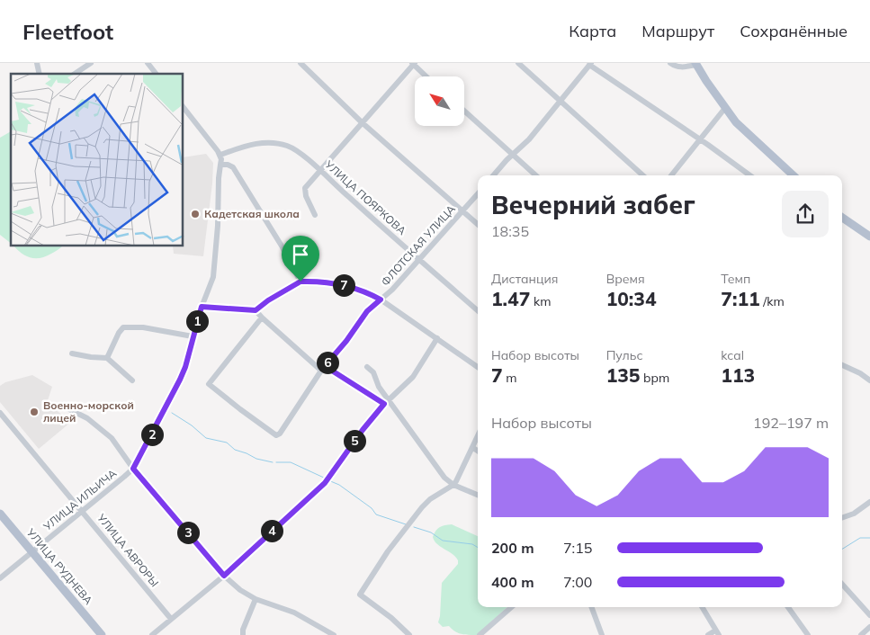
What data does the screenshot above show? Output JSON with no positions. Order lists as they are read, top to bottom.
{
  "streets": {
    "main road": ["УЛИЦА РУДНЕВА"],
    "street": [
      "УЛИЦА ПОЯРКОВА",
      "ФЛОТСКАЯ УЛИЦА",
      "УЛИЦА ИЛЬИЧА",
      "УЛИЦА АВРОРЫ"
    ]
  },
  "crossings": [
    ["УЛИЦА ПОЯРКОВА", "ФЛОТСКАЯ УЛИЦА"],
    ["УЛИЦА ПОЯРКОВА", "УЛИЦА ИЛЬИЧА"],
    ["УЛИЦА ИЛЬИЧА", "УЛИЦА АВРОРЫ"],
    ["УЛИЦА ИЛЬИЧА", "УЛИЦА РУДНЕВА"]
  ],
  "places": ["Кадетская школа", "Военно-морской лицей"],
  "north": "top left",
  "page": {
    "header": "Fleetfoot",
    "nav": ["Карта", "Маршрут", "Сохранённые"],
    "heading": ["Вечерний забег", "18:35"],
    "stats": [
      ["Дистанция", "1.47 km"],
      ["Время", "10:34"],
      ["Темп", "7:11 /km"],
      ["Набор высоты", "7 m"],
      ["Пульс", "135 bpm"],
      ["kcal", "113"]
    ],
    "pins": [
      "7",
      "1",
      "6",
      "2",
      "5",
      "4",
      "3"
    ],
    "chart": ["Набор высоты", "192–197 m"],
    "list": [
      {
        "name": "200 m",
        "note": "7:15"
      },
      {
        "name": "400 m",
        "note": "7:00"
      }
    ]
  }
}
